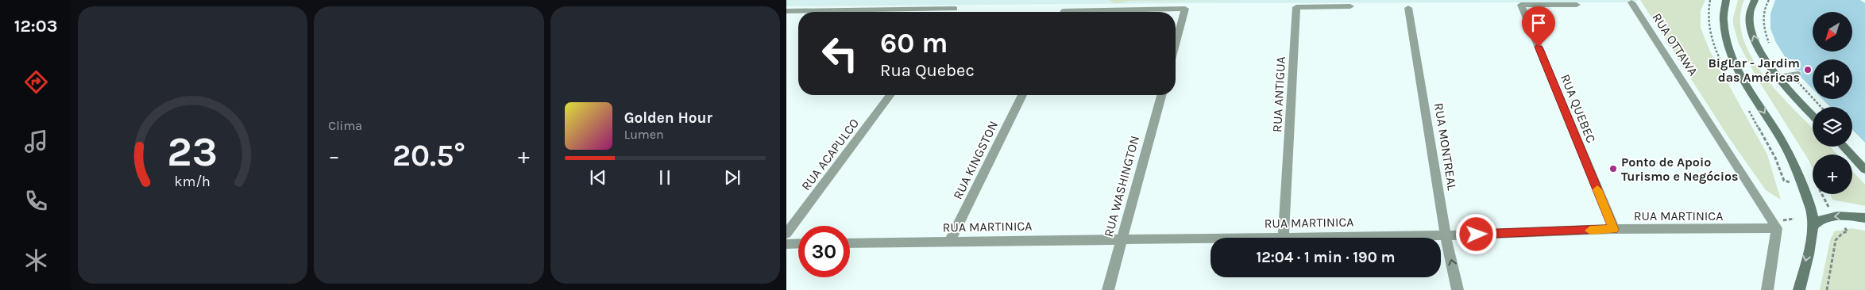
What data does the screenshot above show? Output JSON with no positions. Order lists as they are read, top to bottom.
{
  "streets": {
    "street": [
      "RUA OTTAWA",
      "RUA ANTIGUA",
      "RUA QUEBEC",
      "RUA MONTREAL",
      "RUA ACAPULCO",
      "RUA KINGSTON",
      "RUA WASHINGTON",
      "RUA MARTINICA"
    ]
  },
  "crossings": [
    ["RUA OTTAWA", "RUA MARTINICA"],
    ["RUA ANTIGUA", "RUA MARTINICA"],
    ["RUA QUEBEC", "RUA MARTINICA"],
    ["RUA MONTREAL", "RUA MARTINICA"],
    ["RUA KINGSTON", "RUA MARTINICA"],
    ["RUA WASHINGTON", "RUA MARTINICA"]
  ],
  "places": ["BigLar - Jardim das Américas", "Ponto de Apoio Turismo e Negócios"],
  "north": "bottom left",
  "page": {
    "tabs": "12:03",
    "tile": "Clima",
    "map_buttons": "+",
    "turn": ["60 m", "Rua Quebec"],
    "song": ["Golden Hour", "Lumen"],
    "heat": ["−", "20.5°", "+"],
    "limit": "30",
    "trip": "12:04 · 1 min · 190 m",
    "gauge": ["23", "km/h"]
  }
}
